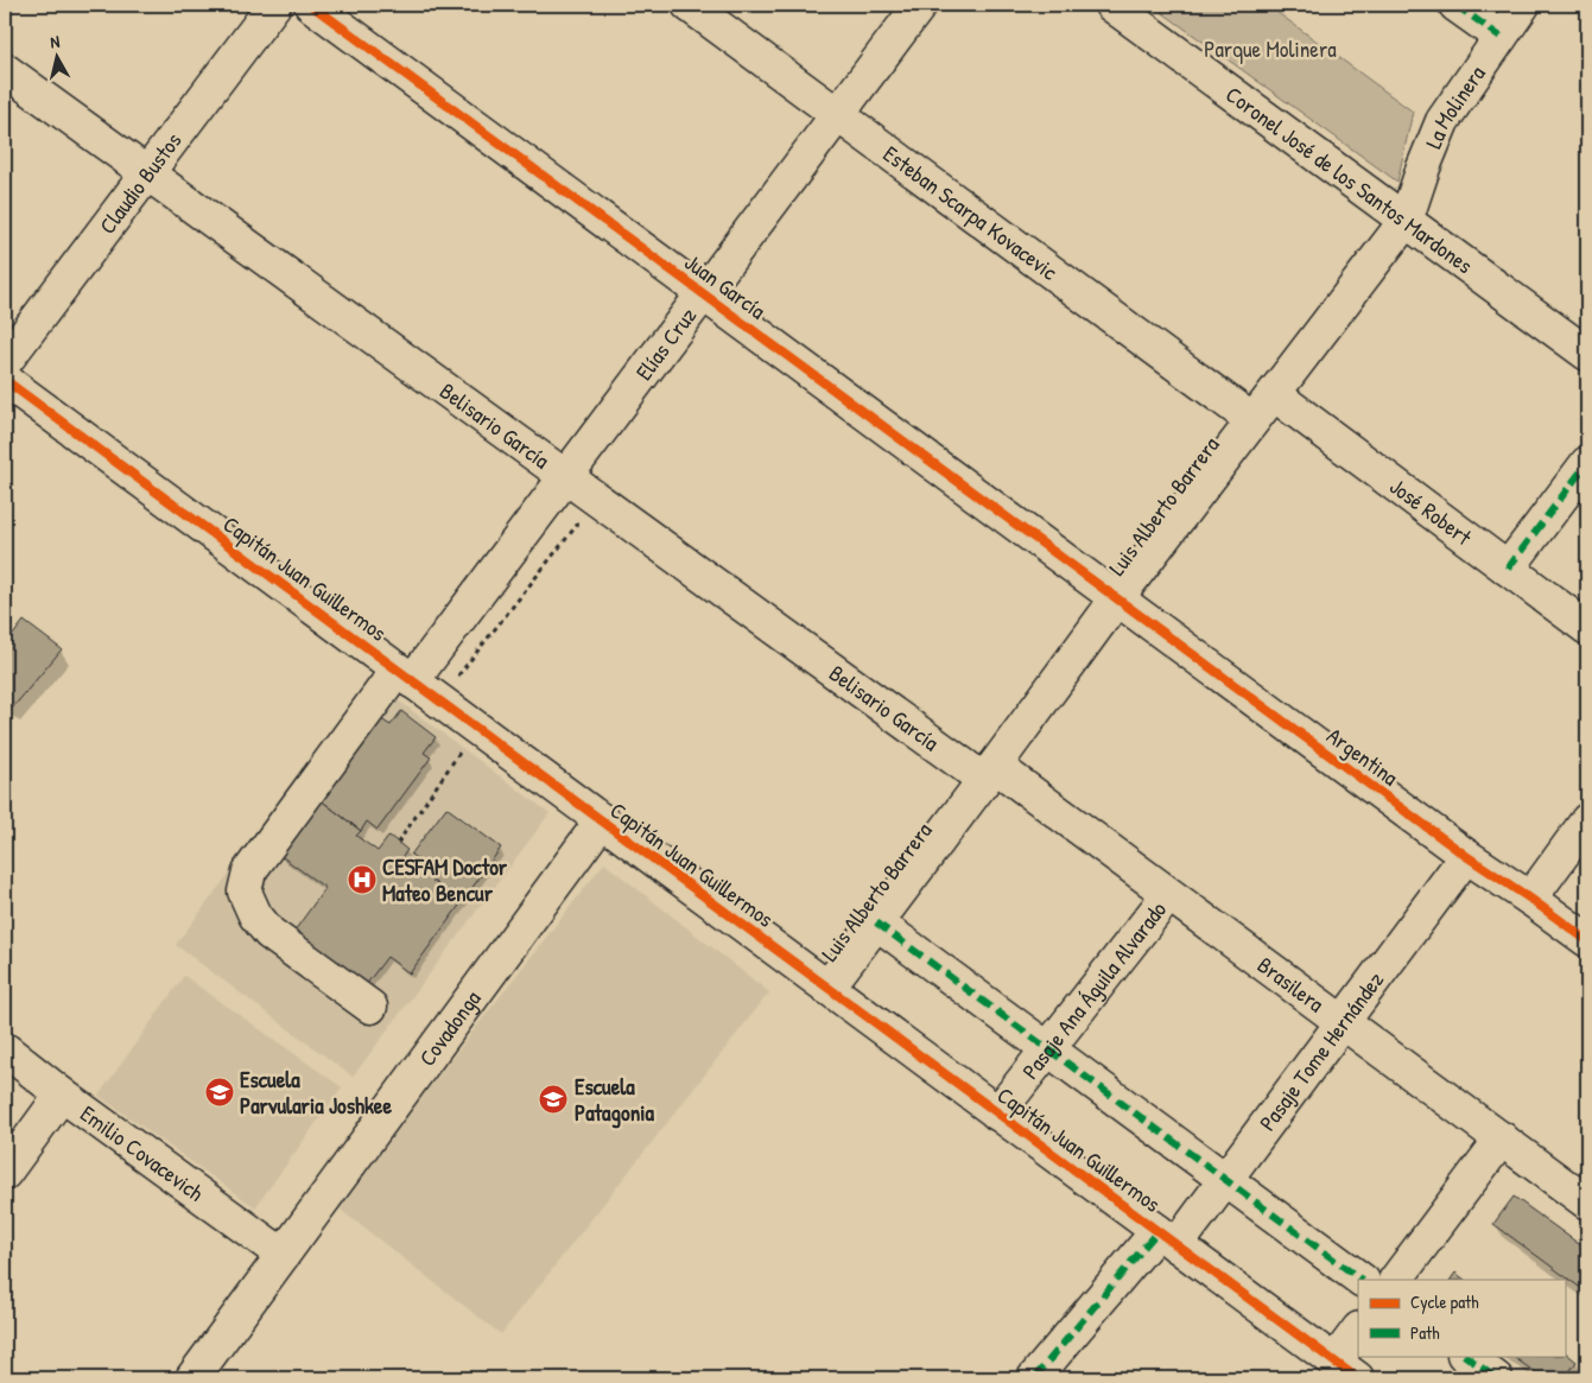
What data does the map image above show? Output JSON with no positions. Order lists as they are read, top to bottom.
{
  "streets": {
    "street": [
      "La Molinera",
      "Coronel José de los Santos Mardones",
      "Claudio Bustos",
      "Esteban Scarpa Kovacevic",
      "Juan García",
      "Elías Cruz",
      "Belisario García",
      "Luis Alberto Barrera",
      "José Robert",
      "Capitán Juan Guillermos",
      "Argentina",
      "Brasilera",
      "Pasaje Ana Águila Alvarado",
      "Covadonga",
      "Pasaje Tome Hernández",
      "Emilio Covacevich"
    ]
  },
  "crossings": [
    ["La Molinera", "Coronel José de los Santos Mardones"],
    ["La Molinera", "Luis Alberto Barrera"],
    ["Coronel José de los Santos Mardones", "Luis Alberto Barrera"],
    ["Claudio Bustos", "Belisario García"],
    ["Esteban Scarpa Kovacevic", "Elías Cruz"],
    ["Esteban Scarpa Kovacevic", "Luis Alberto Barrera"],
    ["Juan García", "Elías Cruz"],
    ["Juan García", "Luis Alberto Barrera"],
    ["Juan García", "Argentina"],
    ["Elías Cruz", "Belisario García"],
    ["Elías Cruz", "Capitán Juan Guillermos"],
    ["Belisario García", "Luis Alberto Barrera"],
    ["Belisario García", "Brasilera"],
    ["Luis Alberto Barrera", "José Robert"],
    ["Luis Alberto Barrera", "Capitán Juan Guillermos"],
    ["Luis Alberto Barrera", "Argentina"],
    ["Luis Alberto Barrera", "Brasilera"],
    ["Capitán Juan Guillermos", "Pasaje Ana Águila Alvarado"],
    ["Capitán Juan Guillermos", "Covadonga"],
    ["Capitán Juan Guillermos", "Pasaje Tome Hernández"],
    ["Argentina", "Pasaje Tome Hernández"],
    ["Brasilera", "Pasaje Ana Águila Alvarado"],
    ["Brasilera", "Pasaje Tome Hernández"],
    ["Covadonga", "Emilio Covacevich"]
  ],
  "parks": ["Parque Molinera"],
  "places": {
    "hospital": ["CESFAM Doctor Mateo Bencur"],
    "school or university": ["Escuela Parvularia Joshkee", "Escuela Patagonia"]
  },
  "legend": ["Cycle path", "Path"],
  "north": "top"
}
